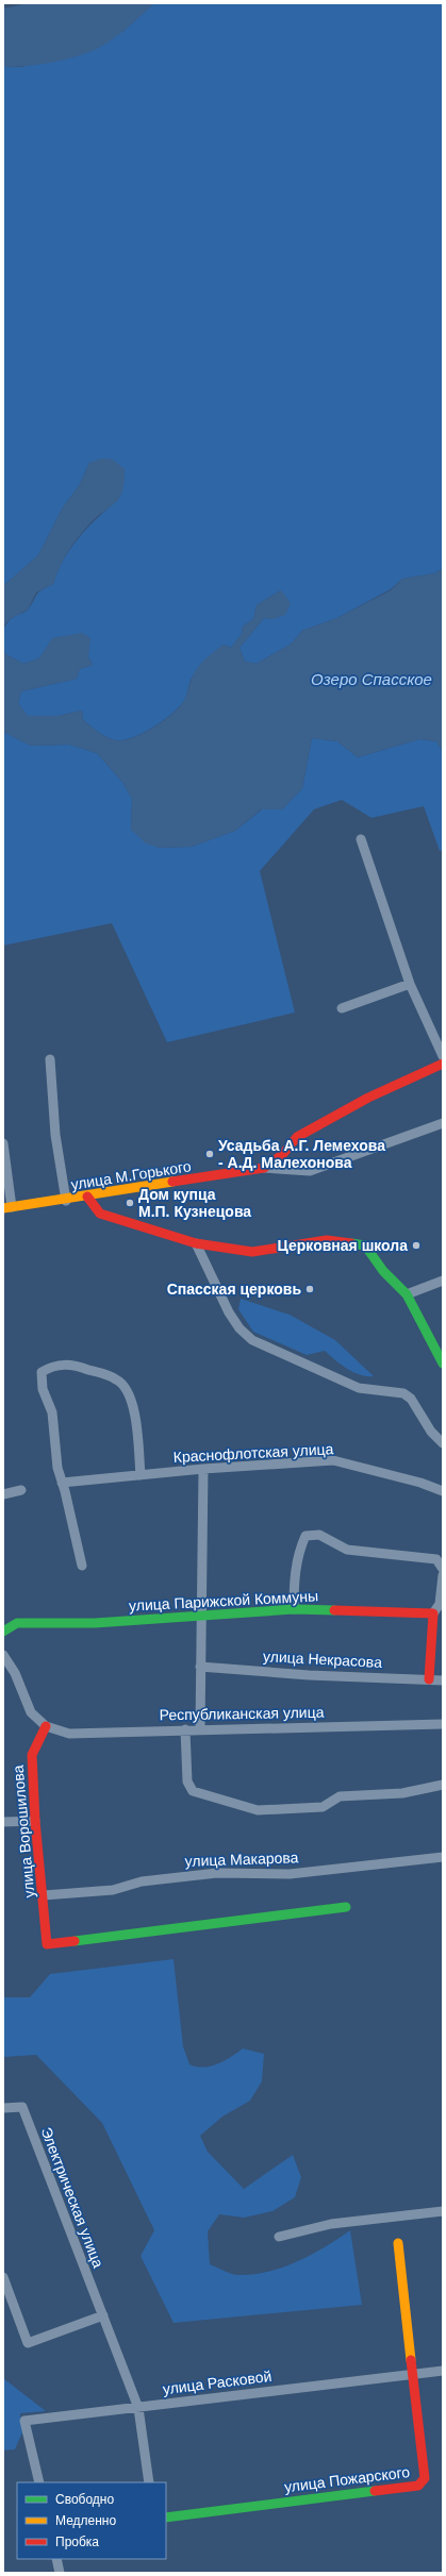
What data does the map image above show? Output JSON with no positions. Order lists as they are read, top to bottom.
{
  "streets": {
    "street": [
      "улица М.Горького",
      "Краснофлотская улица",
      "улица Парижской Коммуны",
      "улица Некрасова",
      "Республиканская улица",
      "улица Ворошилова",
      "улица Макарова",
      "Электрическая улица",
      "улица Расковой",
      "улица Пожарского"
    ]
  },
  "crossings": [
    ["Республиканская улица", "улица Ворошилова"],
    ["улица Ворошилова", "улица Макарова"],
    ["Электрическая улица", "улица Расковой"],
    ["улица Расковой", "улица Пожарского"]
  ],
  "water": ["Озеро Спасское"],
  "places": [
    "Усадьба А.Г. Лемехова - А.Д. Малехонова",
    "Дом купца М.П. Кузнецова",
    "Церковная школа",
    "Спасская церковь"
  ],
  "legend": ["Свободно", "Медленно", "Пробка"]
}
